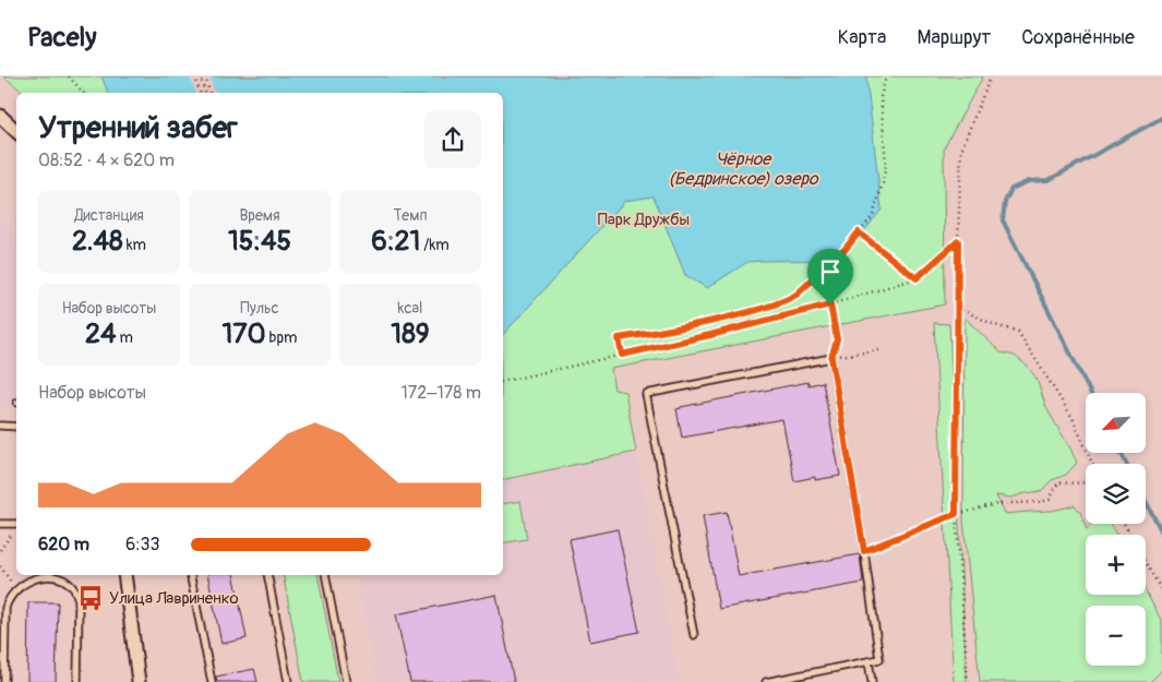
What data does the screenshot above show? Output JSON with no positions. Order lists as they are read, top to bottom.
{
  "water": ["Чёрное (Бедринское) озеро"],
  "parks": ["Парк Дружбы"],
  "places": {
    "bus stop": ["Улица Лавриненко"]
  },
  "north": "bottom left",
  "page": {
    "header": "Pacely",
    "nav": ["Карта", "Маршрут", "Сохранённые"],
    "heading": ["Утренний забег", "08:52 · 4 × 620 m"],
    "stats": [
      ["Дистанция", "2.48 km"],
      ["Время", "15:45"],
      ["Темп", "6:21 /km"],
      ["Набор высоты", "24 m"],
      ["Пульс", "170 bpm"],
      ["kcal", "189"]
    ],
    "chart": ["Набор высоты", "172–178 m"],
    "map_buttons": ["+", "−"],
    "list": [
      {
        "name": "620 m",
        "note": "6:33"
      }
    ]
  }
}
